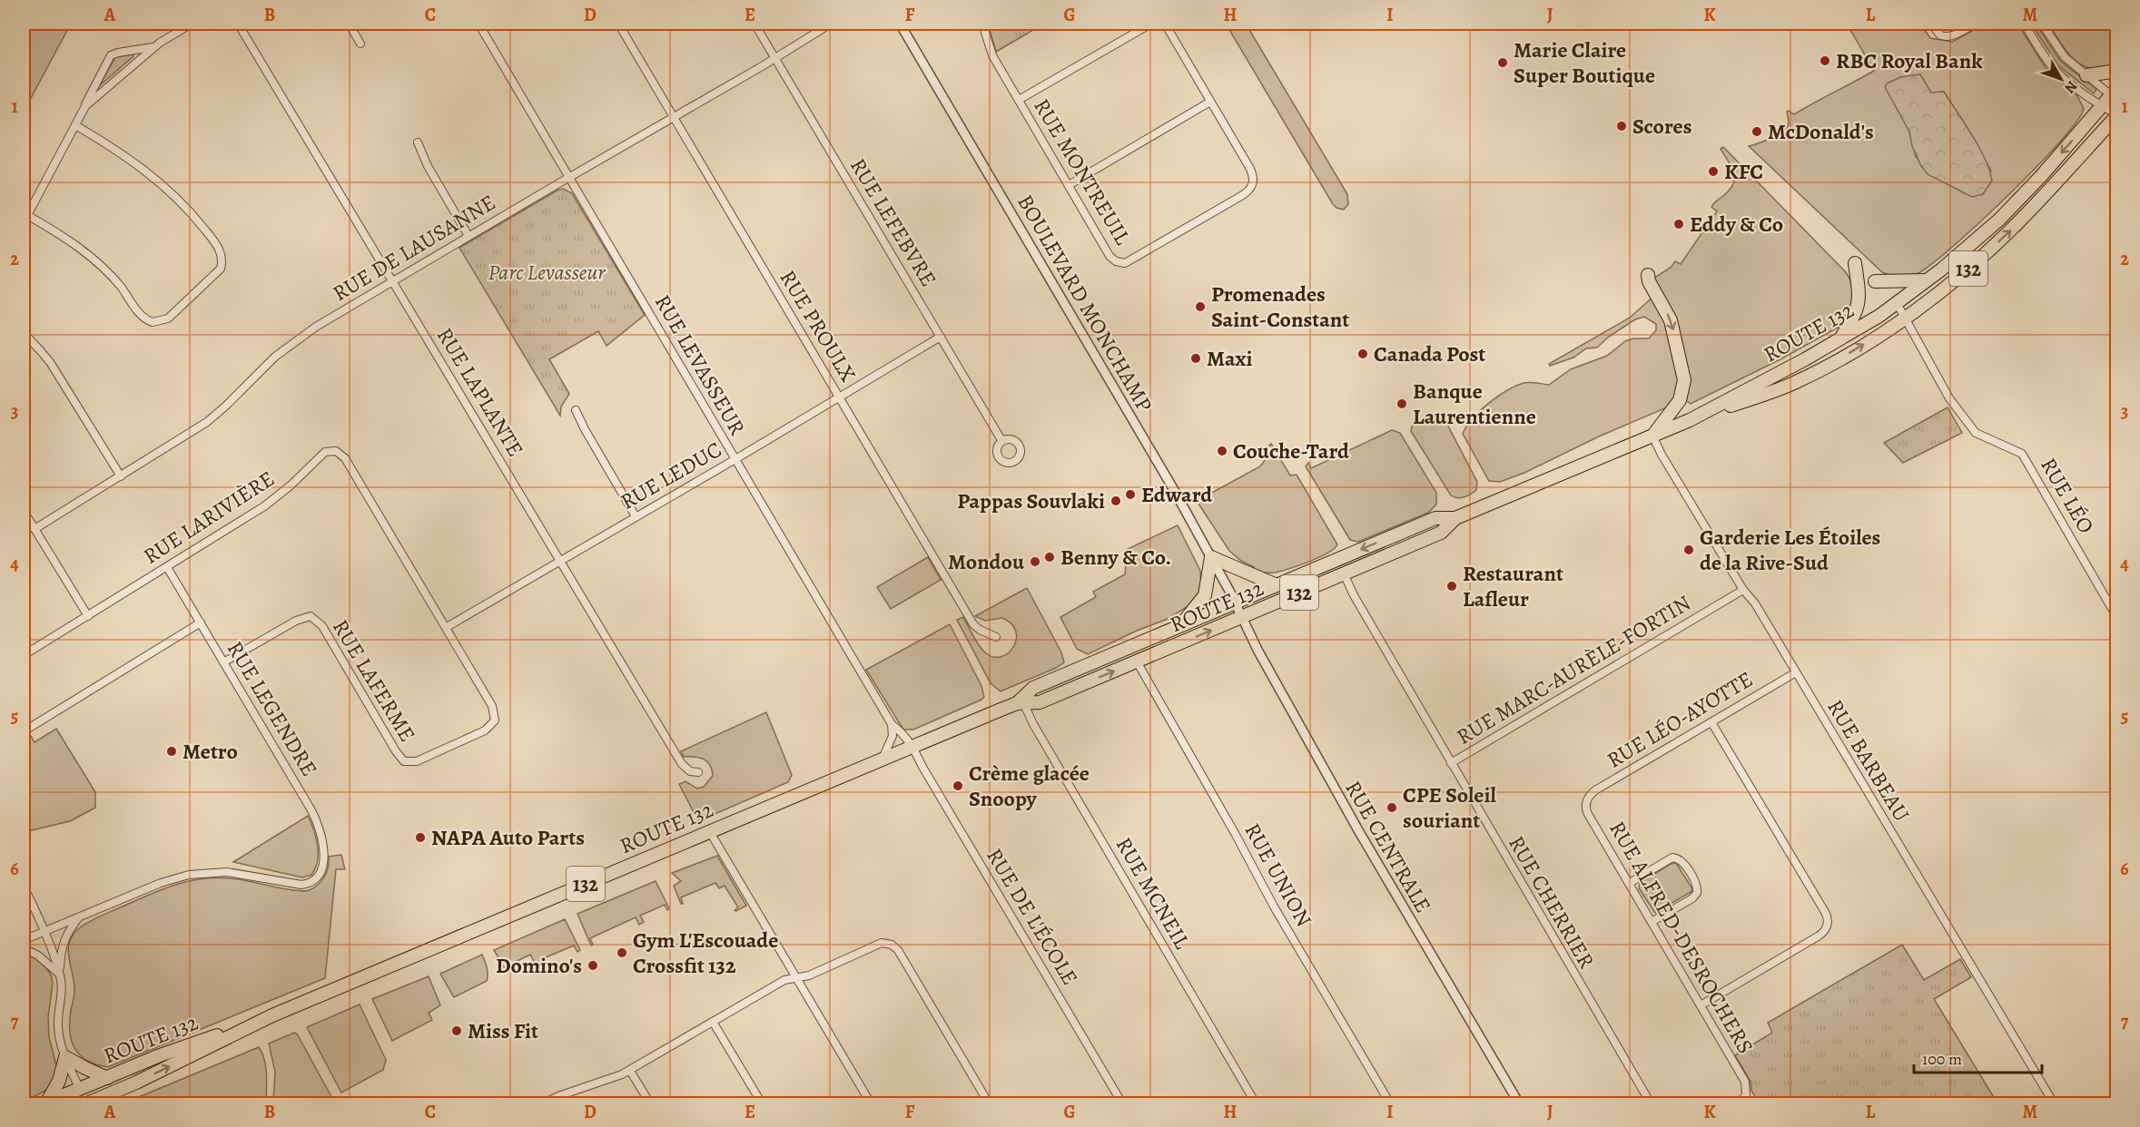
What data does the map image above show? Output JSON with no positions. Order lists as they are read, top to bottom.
{
  "streets": {
    "highway": ["132", "ROUTE 132"],
    "street": [
      "RUE MONTREUIL",
      "RUE LEFEBVRE",
      "RUE DE LAUSANNE",
      "BOULEVARD MONCHAMP",
      "RUE PROULX",
      "RUE LEVASSEUR",
      "RUE LAPLANTE",
      "RUE LEDUC",
      "RUE LÉO",
      "RUE LARIVIÈRE",
      "RUE MARC-AURÈLE-FORTIN",
      "RUE LAFERME",
      "RUE LEGENDRE",
      "RUE LÉO-AYOTTE",
      "RUE BARBEAU",
      "RUE CENTRALE",
      "RUE UNION",
      "RUE MCNEIL",
      "RUE CHERRIER",
      "RUE DE L'ÉCOLE",
      "RUE ALFRED-DESROCHERS"
    ]
  },
  "crossings": [
    ["RUE LEFEBVRE", "RUE DE LAUSANNE"],
    ["RUE LEFEBVRE", "RUE LEDUC"],
    ["RUE DE LAUSANNE", "RUE PROULX"],
    ["RUE DE LAUSANNE", "RUE LEVASSEUR"],
    ["RUE DE LAUSANNE", "RUE LAPLANTE"],
    ["BOULEVARD MONCHAMP", "ROUTE 132"],
    ["BOULEVARD MONCHAMP", "RUE CENTRALE"],
    ["RUE PROULX", "RUE LEDUC"],
    ["ROUTE 132", "RUE LEVASSEUR"],
    ["ROUTE 132", "RUE LÉO"],
    ["ROUTE 132", "RUE BARBEAU"],
    ["ROUTE 132", "RUE CENTRALE"],
    ["ROUTE 132", "RUE UNION"],
    ["ROUTE 132", "RUE MCNEIL"],
    ["ROUTE 132", "RUE CHERRIER"],
    ["ROUTE 132", "RUE DE L'ÉCOLE"],
    ["RUE LEVASSEUR", "RUE LEDUC"],
    ["RUE LEVASSEUR", "RUE DE L'ÉCOLE"],
    ["RUE LAPLANTE", "RUE LEDUC"],
    ["RUE LEDUC", "RUE LARIVIÈRE"],
    ["RUE LARIVIÈRE", "RUE LAFERME"],
    ["RUE LARIVIÈRE", "RUE LEGENDRE"],
    ["RUE MARC-AURÈLE-FORTIN", "RUE BARBEAU"],
    ["RUE MARC-AURÈLE-FORTIN", "RUE CHERRIER"],
    ["RUE LAFERME", "RUE LEGENDRE"],
    ["RUE LÉO-AYOTTE", "RUE BARBEAU"],
    ["RUE LÉO-AYOTTE", "RUE ALFRED-DESROCHERS"]
  ],
  "parks": ["Parc Levasseur"],
  "places": [
    "RBC Royal Bank",
    "Marie Claire Super Boutique",
    "Scores",
    "McDonald's",
    "KFC",
    "Eddy & Co",
    "Promenades Saint-Constant",
    "Canada Post",
    "Maxi",
    "Banque Laurentienne",
    "Couche-Tard",
    "Edward",
    "Pappas Souvlaki",
    "Garderie Les Étoiles de la Rive-Sud",
    "Benny & Co.",
    "Mondou",
    "Restaurant Lafleur",
    "Metro",
    "Crème glacée Snoopy",
    "CPE Soleil souriant",
    "NAPA Auto Parts",
    "Gym L'Escouade Crossfit 132",
    "Domino's",
    "Miss Fit"
  ],
  "scale_bar": "100 m",
  "north": "bottom right",
  "grid": {
    "columns": [
      "A",
      "B",
      "C",
      "D",
      "E",
      "F",
      "G",
      "H",
      "I",
      "J",
      "K",
      "L",
      "M"
    ],
    "rows": [
      "1",
      "2",
      "3",
      "4",
      "5",
      "6",
      "7"
    ]
  }
}
